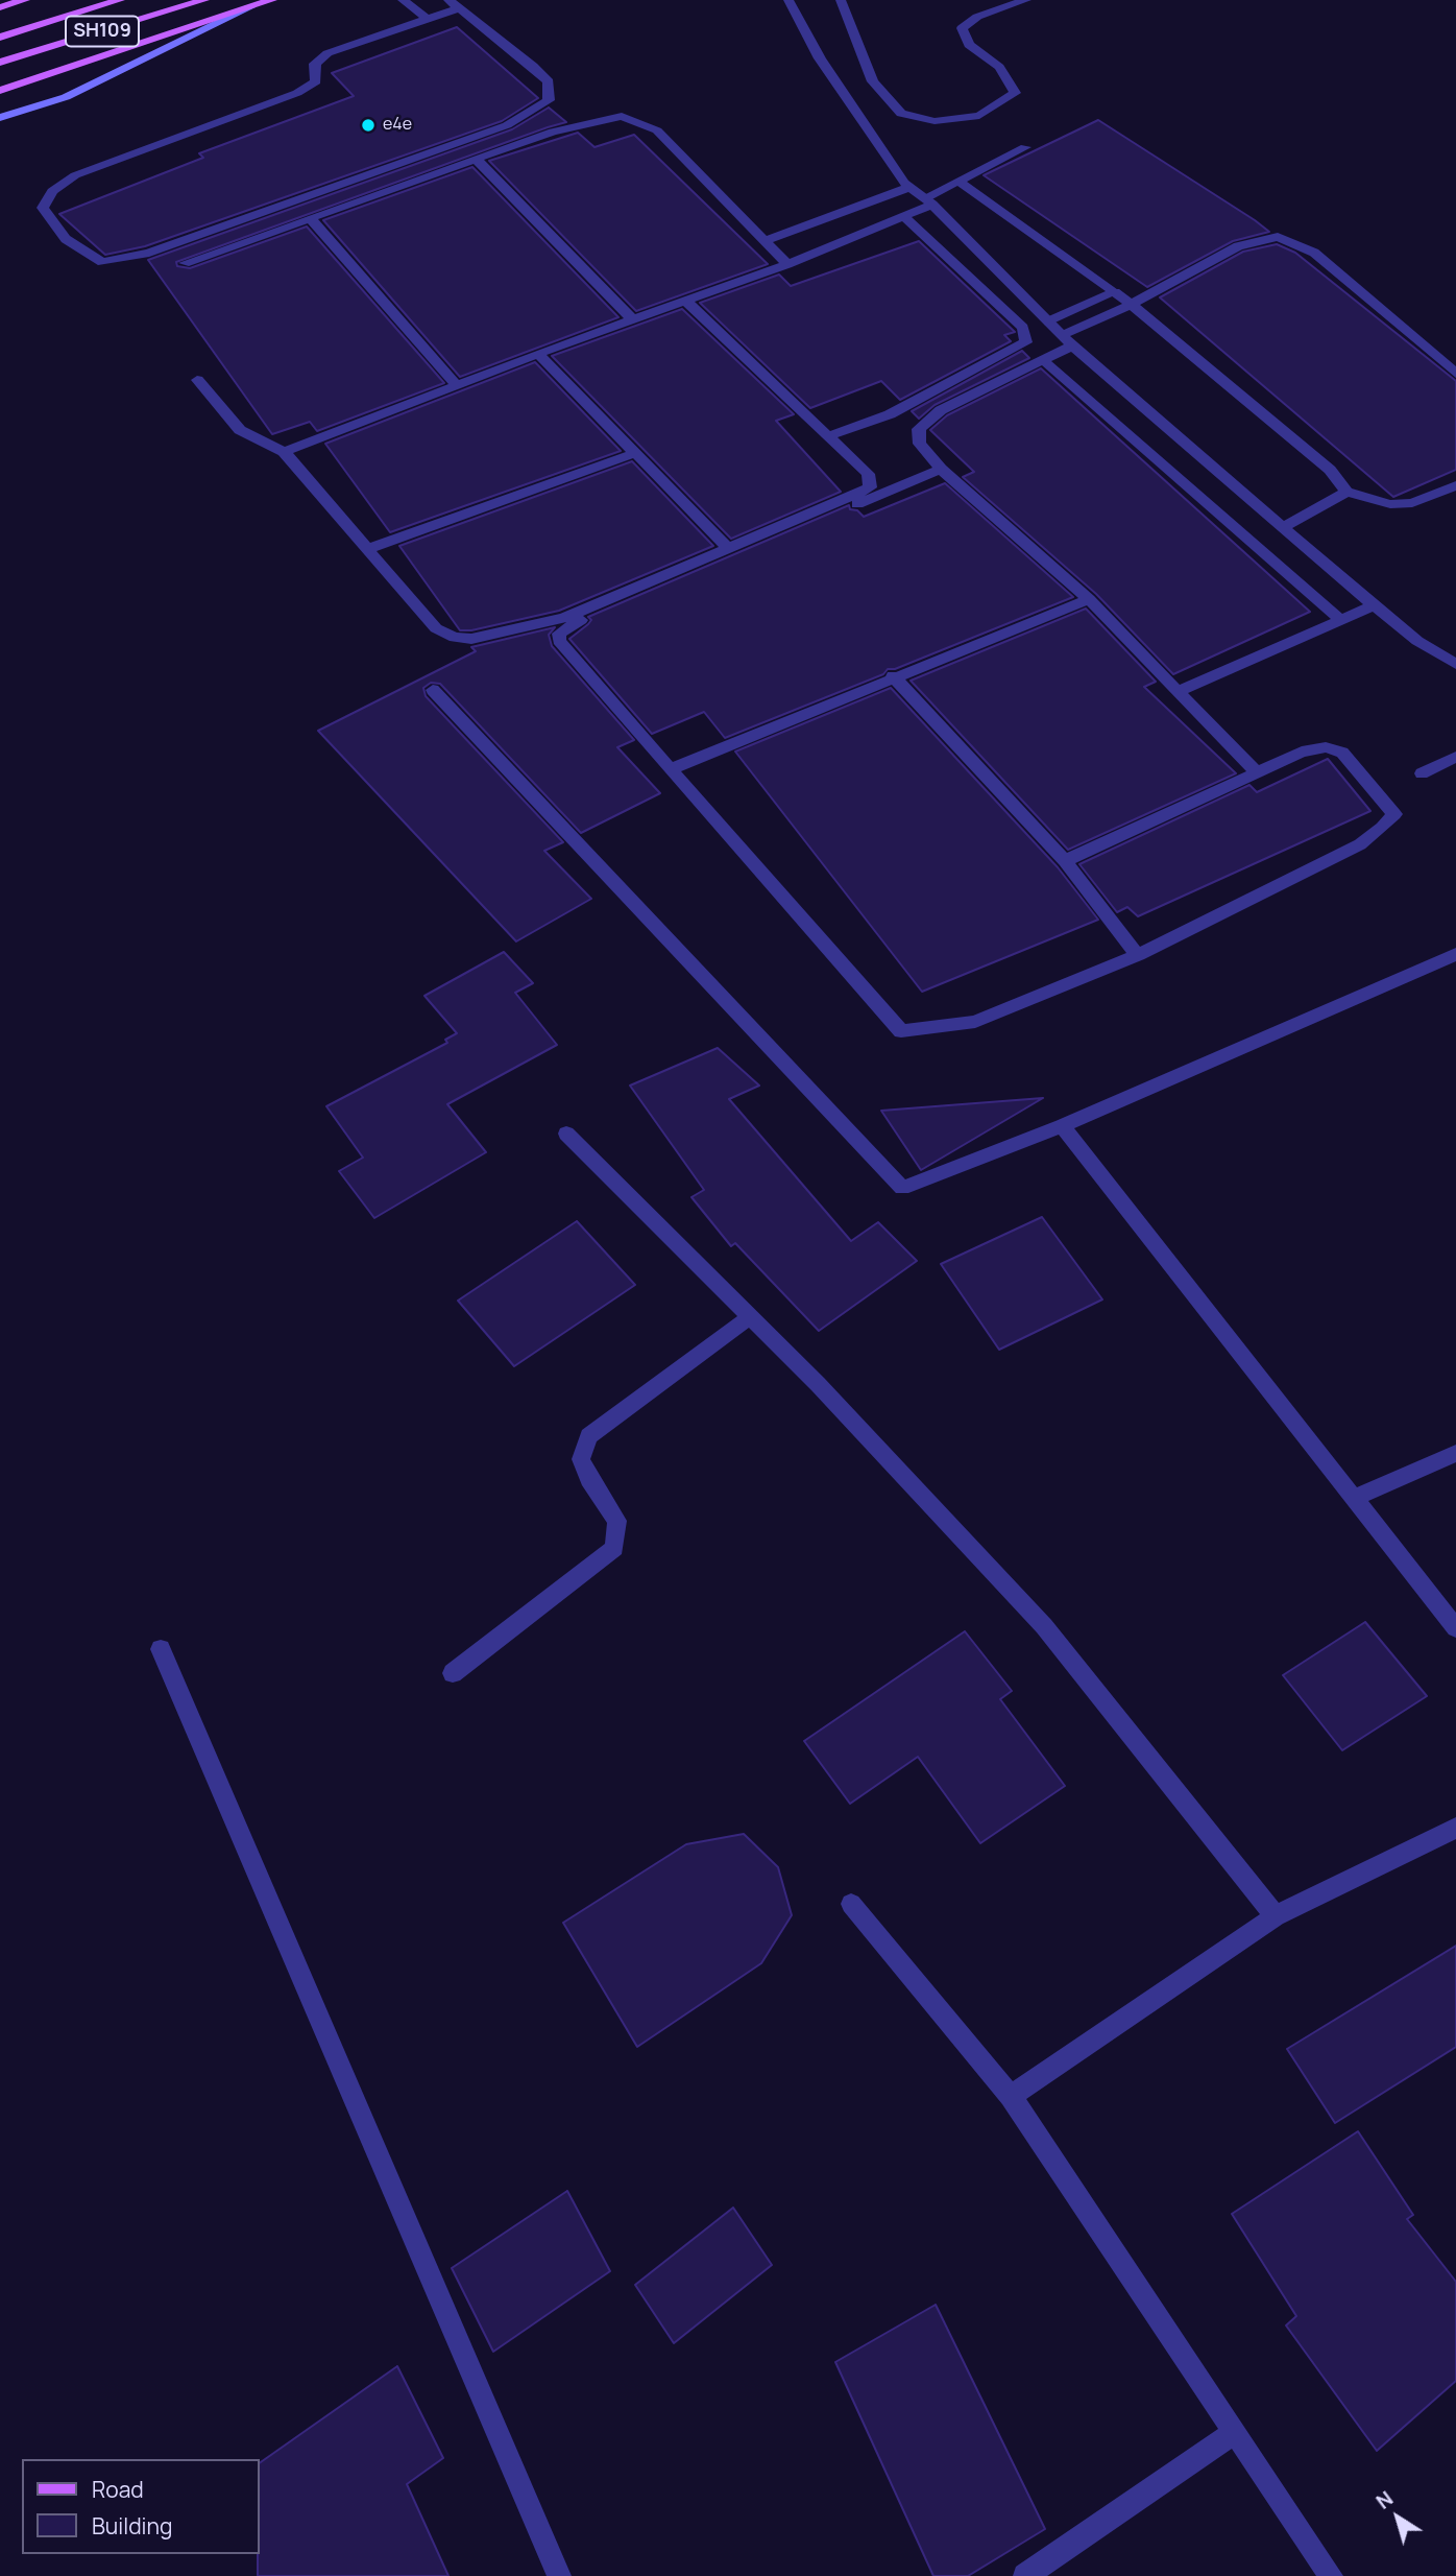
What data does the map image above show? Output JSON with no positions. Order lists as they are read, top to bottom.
{
  "streets": {
    "main road": ["SH109"]
  },
  "places": ["e4e"],
  "legend": ["Road", "Building"],
  "north": "top left"
}
